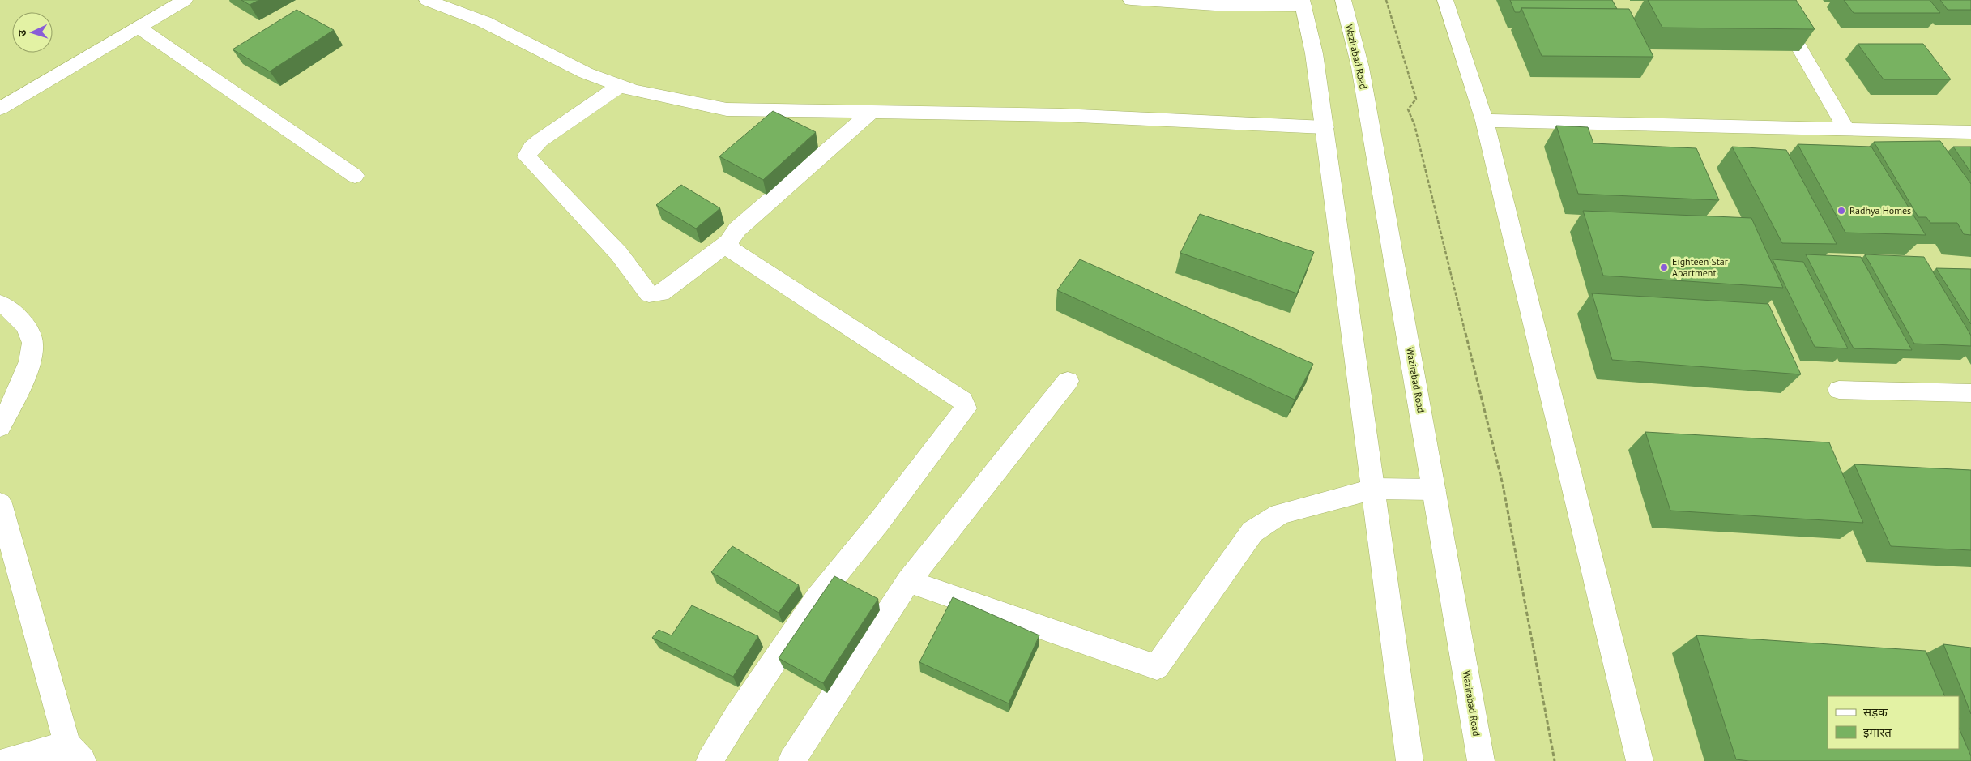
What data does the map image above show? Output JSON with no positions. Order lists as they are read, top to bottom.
{
  "streets": {
    "main road": ["Wazirabad Road"]
  },
  "places": ["Radhya Homes", "Eighteen Star Apartment"],
  "legend": ["सड़क", "इमारत"],
  "north": "left"
}
